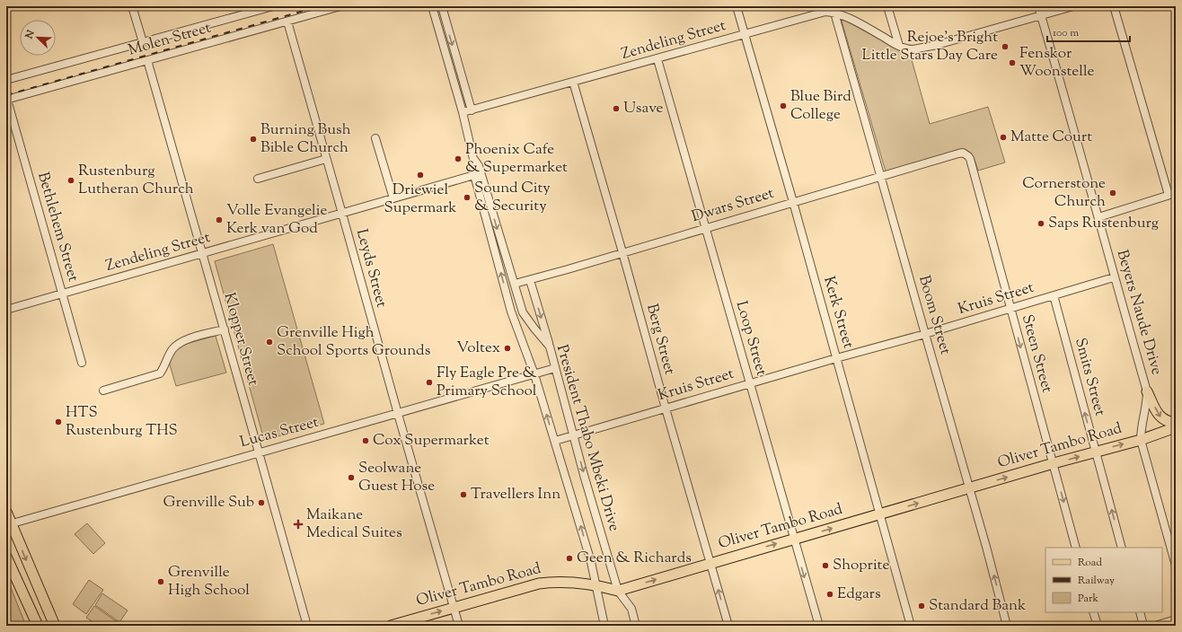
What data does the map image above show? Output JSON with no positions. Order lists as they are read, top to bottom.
{
  "streets": {
    "main road": ["Oliver Tambo Road"],
    "street": [
      "Molen Street",
      "Zendeling Street",
      "Dwars Street",
      "Bethlehem Street",
      "Leyds Street",
      "Kruis Street",
      "Kerk Street",
      "Beyers Naude Drive",
      "Boom Street",
      "Loop Street",
      "Klopper Street",
      "Berg Street",
      "Steen Street",
      "Smits Street",
      "Lucas Street",
      "President Thabo Mbeki Drive"
    ]
  },
  "crossings": [
    ["Molen Street", "Bethlehem Street"],
    ["Molen Street", "Leyds Street"],
    ["Molen Street", "Klopper Street"],
    ["Zendeling Street", "Bethlehem Street"],
    ["Zendeling Street", "Leyds Street"],
    ["Zendeling Street", "Kerk Street"],
    ["Zendeling Street", "Beyers Naude Drive"],
    ["Zendeling Street", "Boom Street"],
    ["Zendeling Street", "Loop Street"],
    ["Zendeling Street", "Klopper Street"],
    ["Zendeling Street", "Berg Street"],
    ["Zendeling Street", "President Thabo Mbeki Drive"],
    ["Dwars Street", "Kerk Street"],
    ["Dwars Street", "Boom Street"],
    ["Dwars Street", "Loop Street"],
    ["Dwars Street", "Berg Street"],
    ["Dwars Street", "Steen Street"],
    ["Dwars Street", "President Thabo Mbeki Drive"],
    ["Leyds Street", "Lucas Street"],
    ["Leyds Street", "Oliver Tambo Road"],
    ["Kruis Street", "Kerk Street"],
    ["Kruis Street", "Beyers Naude Drive"],
    ["Kruis Street", "Boom Street"],
    ["Kruis Street", "Loop Street"],
    ["Kruis Street", "Berg Street"],
    ["Kruis Street", "Steen Street"],
    ["Kruis Street", "Smits Street"],
    ["Kruis Street", "President Thabo Mbeki Drive"],
    ["Kerk Street", "Oliver Tambo Road"],
    ["Beyers Naude Drive", "Oliver Tambo Road"],
    ["Boom Street", "Oliver Tambo Road"],
    ["Loop Street", "Oliver Tambo Road"],
    ["Klopper Street", "Lucas Street"],
    ["Berg Street", "Oliver Tambo Road"],
    ["Steen Street", "Oliver Tambo Road"],
    ["Smits Street", "Oliver Tambo Road"],
    ["Lucas Street", "President Thabo Mbeki Drive"],
    ["President Thabo Mbeki Drive", "Oliver Tambo Road"]
  ],
  "one_way": ["Steen Street", "Smits Street", "Oliver Tambo Road"],
  "places": {
    "other": [
      "Rejoe's Bright Little Stars Day Care",
      "Fenskor Woonstelle",
      "Blue Bird College",
      "Usave",
      "Matte Court",
      "Burning Bush Bible Church",
      "Phoenix Cafe & Supermarket",
      "Driewiel Supermark",
      "Rustenburg Lutheran Church",
      "Cornerstone Church",
      "Sound City & Security",
      "Volle Evangelie Kerk van God",
      "Saps Rustenburg",
      "Grenville High School Sports Grounds",
      "Voltex",
      "Fly Eagle Pre & Primary School",
      "HTS Rustenburg THS",
      "Cox Supermarket",
      "Seolwane Guest Hose",
      "Travellers Inn",
      "Grenville Sub",
      "Geen & Richards",
      "Shoprite",
      "Grenville High School",
      "Edgars",
      "Standard Bank"
    ],
    "health": ["Maikane Medical Suites"]
  },
  "legend": ["Road", "Railway", "Park"],
  "scale_bar": "100 m",
  "north": "top left"
}
